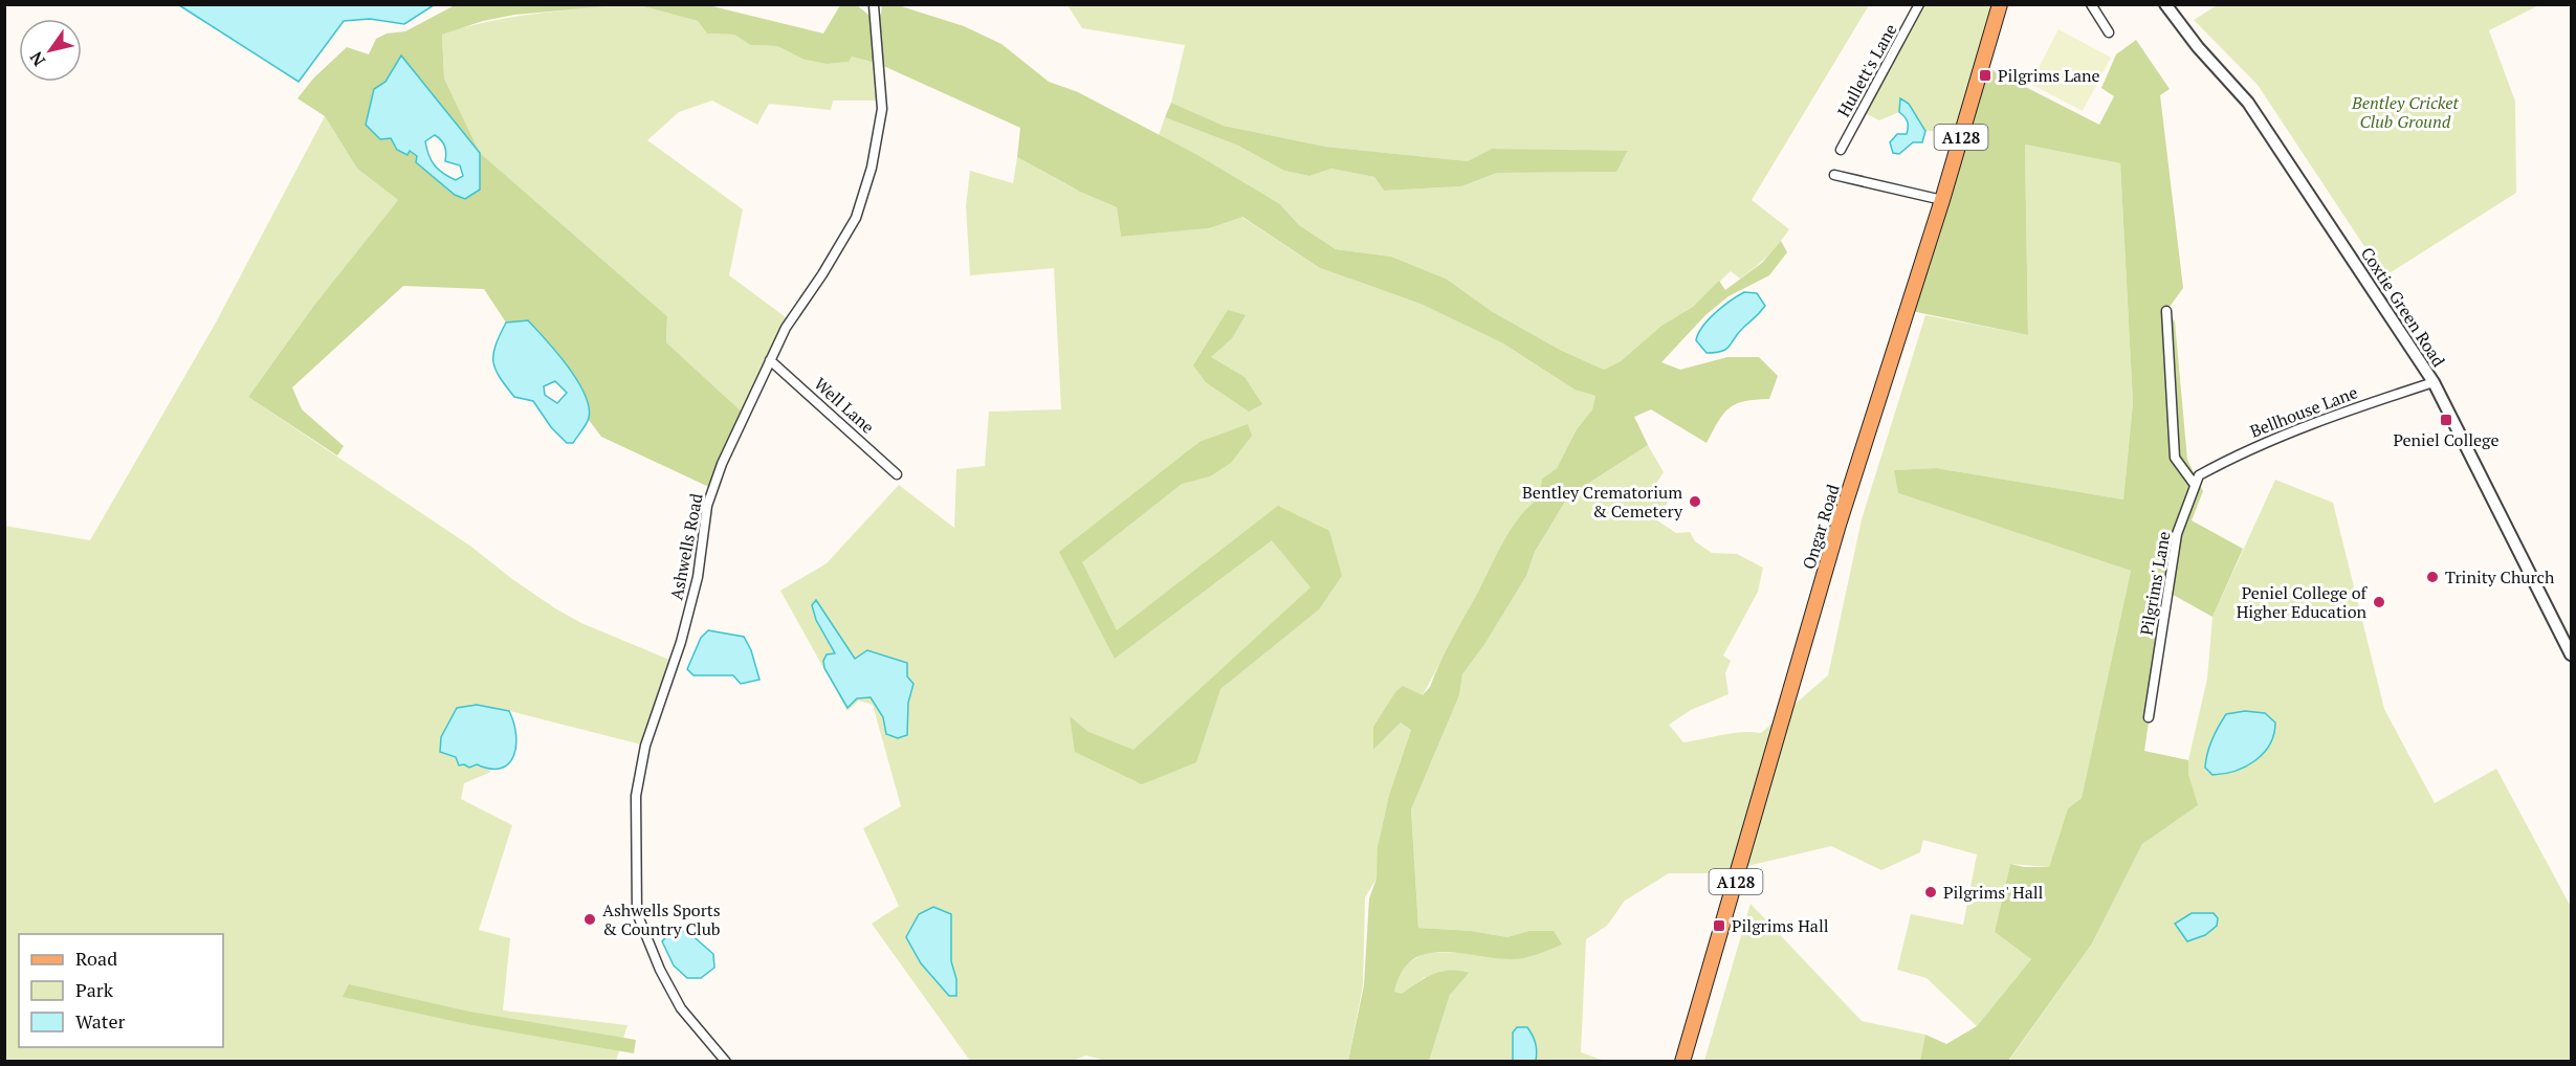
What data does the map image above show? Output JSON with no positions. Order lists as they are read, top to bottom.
{
  "streets": {
    "main road": ["A128", "Ongar Road"],
    "street": [
      "Hullett's Lane",
      "Coxtie Green Road",
      "Well Lane",
      "Bellhouse Lane",
      "Ashwells Road",
      "Pilgrims' Lane"
    ]
  },
  "crossings": [
    ["Coxtie Green Road", "Bellhouse Lane"],
    ["Well Lane", "Ashwells Road"],
    ["Bellhouse Lane", "Pilgrims' Lane"]
  ],
  "parks": ["Bentley Cricket Club Ground"],
  "places": {
    "transit": ["Pilgrims Lane", "Peniel College", "Pilgrims Hall"],
    "other": [
      "Bentley Crematorium & Cemetery",
      "Trinity Church",
      "Peniel College of Higher Education",
      "Pilgrims' Hall",
      "Ashwells Sports & Country Club"
    ]
  },
  "legend": ["Road", "Park", "Water"],
  "north": "bottom left"
}
